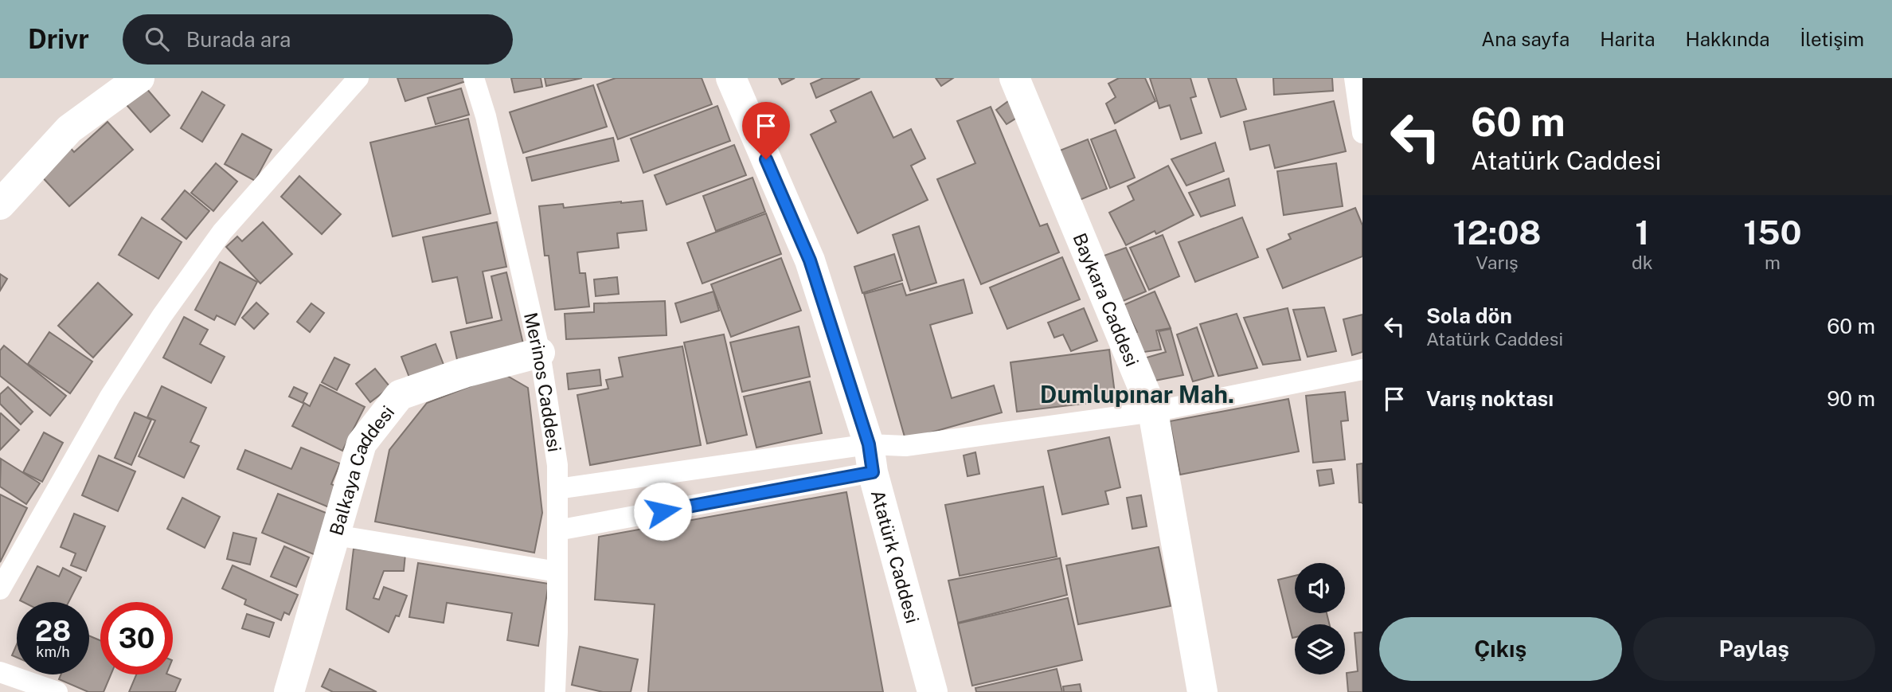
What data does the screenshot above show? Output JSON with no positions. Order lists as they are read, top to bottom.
{
  "streets": {
    "street": [
      "Baykara Caddesi",
      "Merinos Caddesi",
      "Balkaya Caddesi",
      "Atatürk Caddesi"
    ]
  },
  "crossings": [
    ["Merinos Caddesi", "Balkaya Caddesi"]
  ],
  "districts": ["Dumlupınar Mah."],
  "page": {
    "header": "Drivr",
    "search": "Burada ara",
    "nav": [
      "Ana sayfa",
      "Harita",
      "Hakkında",
      "İletişim"
    ],
    "turn": ["60 m", "Atatürk Caddesi"],
    "eta": [
      "12:08",
      "Varış",
      "1",
      "dk",
      "150",
      "m"
    ],
    "list": [
      {
        "name": "Sola dön",
        "note": "Atatürk Caddesi",
        "value": "60 m"
      },
      {
        "name": "Varış noktası",
        "value": "90 m"
      }
    ],
    "speed": "28 km/h",
    "limit": "30",
    "buttons": ["Çıkış", "Paylaş"]
  }
}
